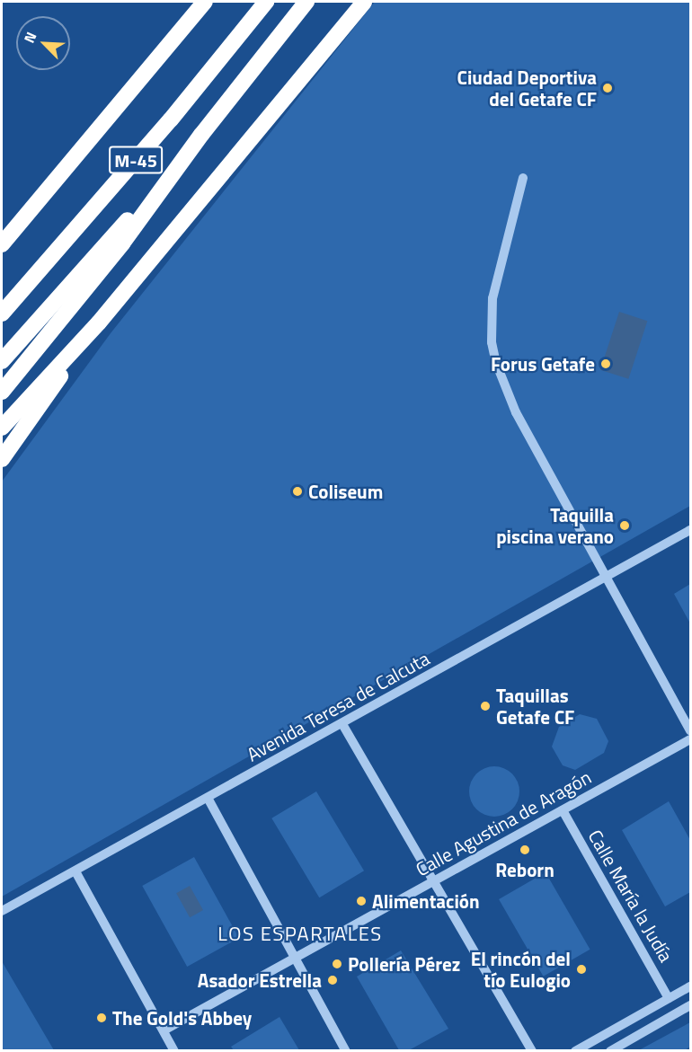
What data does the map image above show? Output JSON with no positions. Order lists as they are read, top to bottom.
{
  "streets": {
    "highway": ["M-45"],
    "street": ["Avenida Teresa de Calcuta", "Calle Agustina de Aragón", "Calle María la Judía"]
  },
  "crossings": [
    ["Calle Agustina de Aragón", "Calle María la Judía"]
  ],
  "districts": ["LOS ESPARTALES"],
  "places": [
    "Ciudad Deportiva del Getafe CF",
    "Forus Getafe",
    "Coliseum",
    "Taquilla piscina verano",
    "Taquillas Getafe CF",
    "Reborn",
    "Alimentación",
    "Pollería Pérez",
    "El rincón del tío Eulogio",
    "Asador Estrella",
    "The Gold's Abbey"
  ],
  "north": "top left"
}
